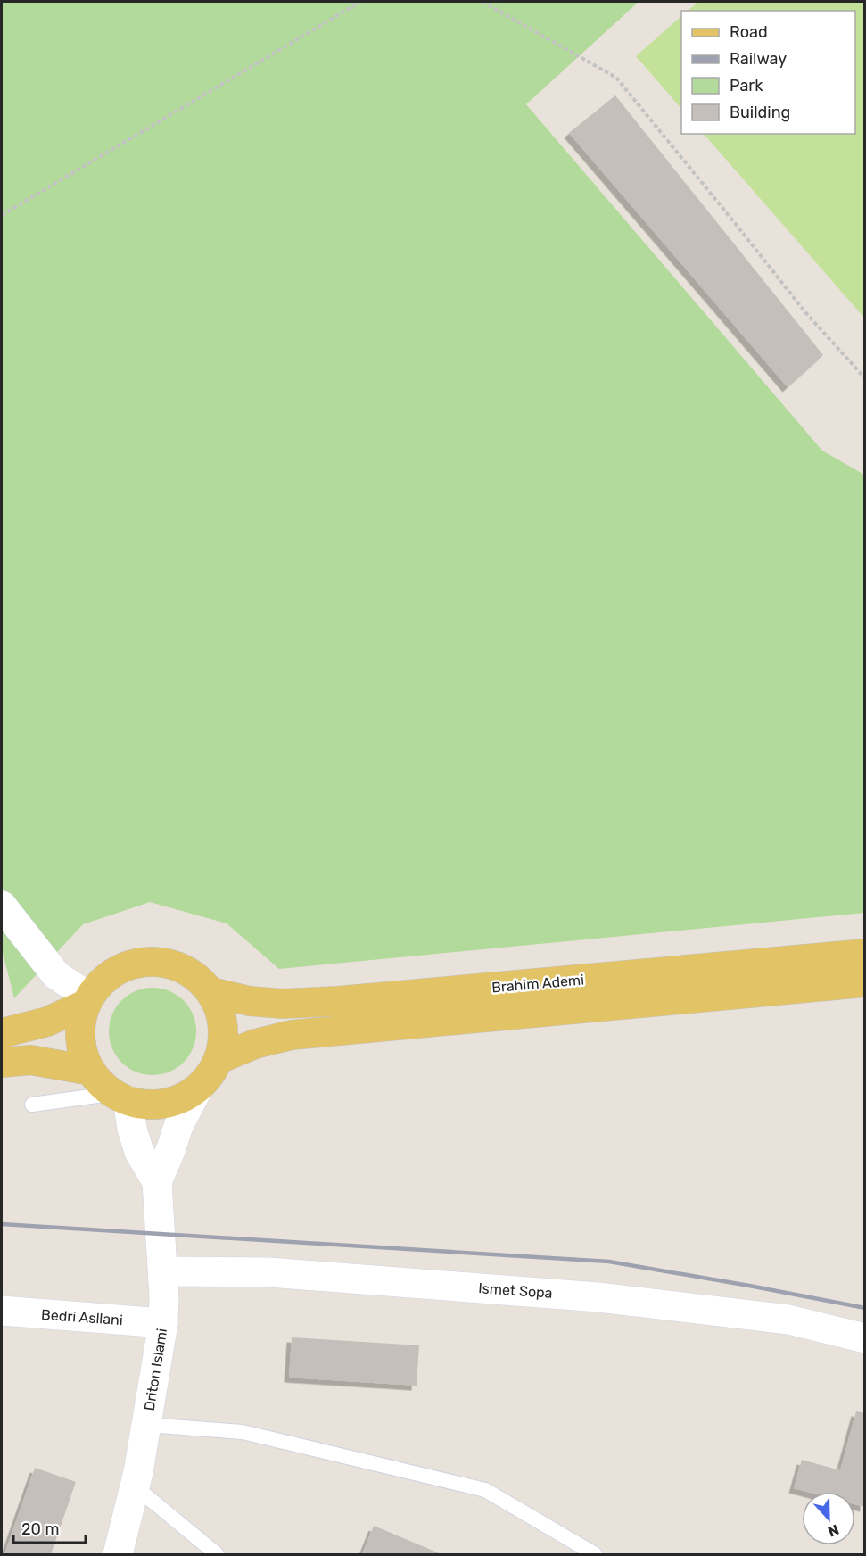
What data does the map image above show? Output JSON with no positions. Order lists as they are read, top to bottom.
{
  "streets": {
    "main road": ["Brahim Ademi"],
    "street": ["Ismet Sopa", "Bedri Asllani", "Driton Islami"]
  },
  "crossings": [
    ["Brahim Ademi", "Driton Islami"],
    ["Ismet Sopa", "Driton Islami"],
    ["Bedri Asllani", "Driton Islami"]
  ],
  "legend": [
    "Road",
    "Railway",
    "Park",
    "Building"
  ],
  "scale_bar": "20 m",
  "north": "bottom"
}
